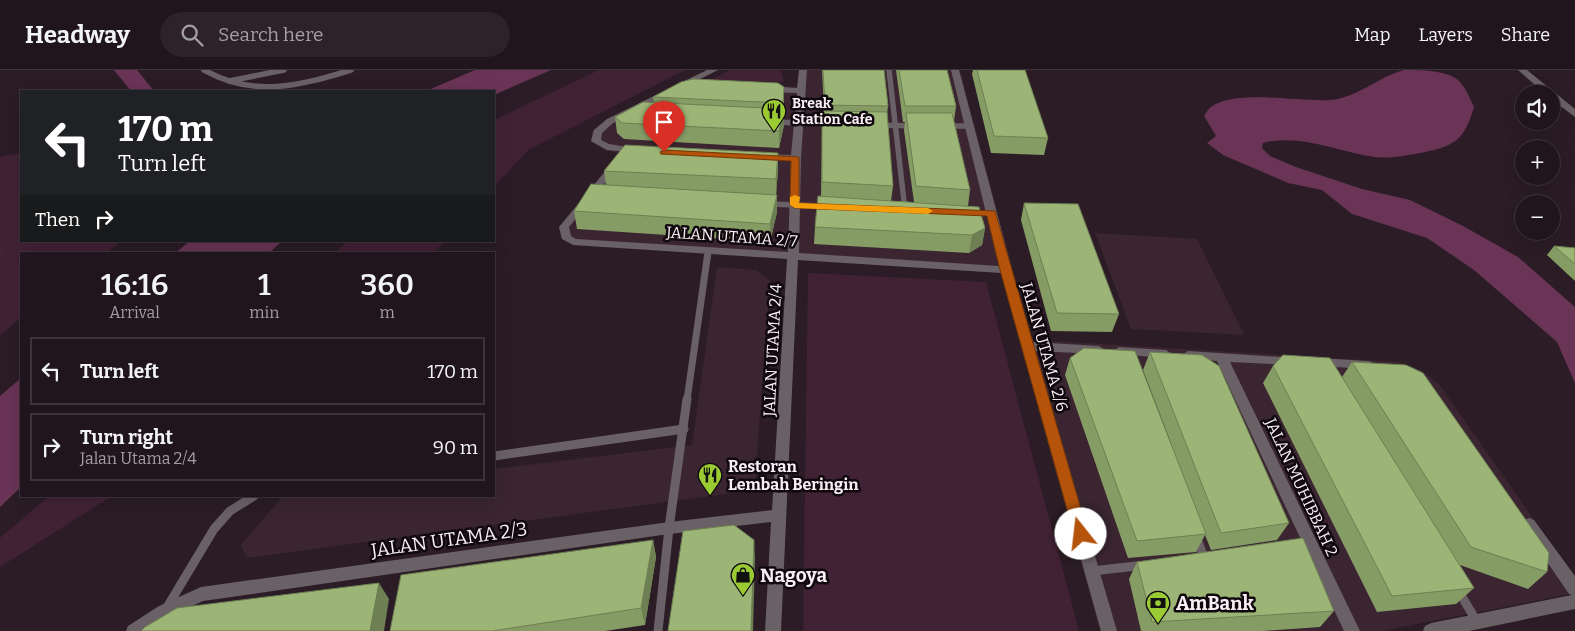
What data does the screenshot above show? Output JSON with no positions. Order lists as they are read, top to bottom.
{
  "streets": {
    "street": [
      "JALAN UTAMA 2/7",
      "JALAN UTAMA 2/6",
      "JALAN UTAMA 2/4",
      "JALAN MUHIBBAH 2",
      "JALAN UTAMA 2/3"
    ]
  },
  "crossings": [
    ["JALAN UTAMA 2/7", "JALAN UTAMA 2/6"],
    ["JALAN UTAMA 2/7", "JALAN UTAMA 2/4"],
    ["JALAN UTAMA 2/4", "JALAN UTAMA 2/3"]
  ],
  "places": {
    "restaurant": ["Break Station Cafe", "Restoran Lembah Beringin"],
    "shop": ["Nagoya"],
    "bank": ["AmBank"]
  },
  "page": {
    "header": "Headway",
    "search": "Search here",
    "nav": ["Map", "Layers", "Share"],
    "map_buttons": ["+", "−"],
    "turn": ["170 m", "Turn left"],
    "then": "Then",
    "eta": [
      "16:16",
      "Arrival",
      "1",
      "min",
      "360",
      "m"
    ],
    "list": [
      {
        "name": "Turn left",
        "value": "170 m"
      },
      {
        "name": "Turn right",
        "note": "Jalan Utama 2/4",
        "value": "90 m"
      }
    ]
  }
}
